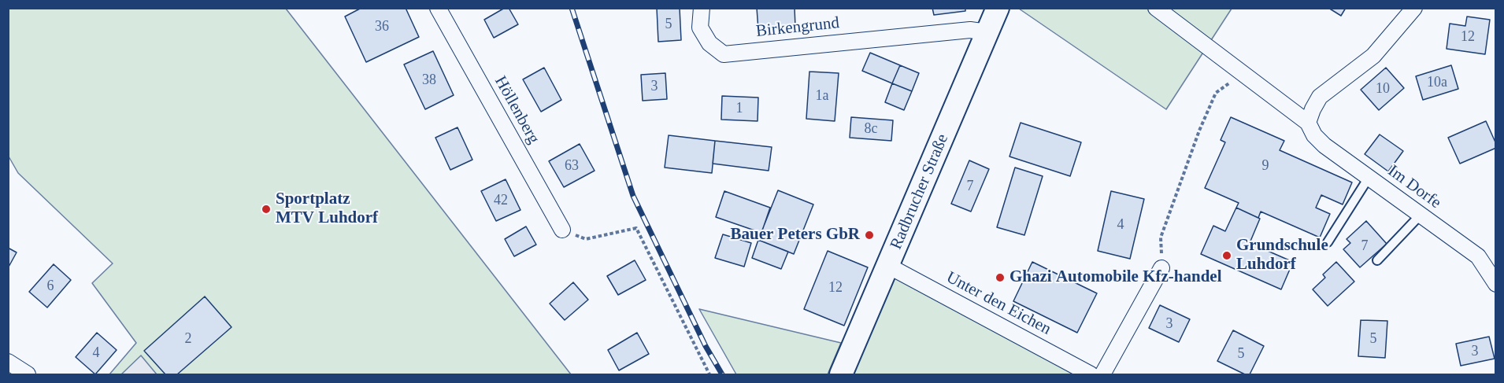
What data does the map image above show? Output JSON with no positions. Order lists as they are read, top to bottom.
{
  "streets": {
    "street": [
      "Birkengrund",
      "Höllenberg",
      "Im Dorfe",
      "Radbrucher Straße",
      "Unter den Eichen"
    ]
  },
  "crossings": [
    ["Birkengrund", "Radbrucher Straße"],
    ["Radbrucher Straße", "Unter den Eichen"]
  ],
  "places": [
    "Sportplatz MTV Luhdorf",
    "Bauer Peters GbR",
    "Grundschule Luhdorf",
    "Ghazi Automobile Kfz-handel"
  ],
  "house_numbers": [
    "5",
    "36",
    "12",
    "38",
    "10a",
    "3",
    "10",
    "1a",
    "1",
    "8c",
    "63",
    "9",
    "7",
    "42",
    "4",
    "7",
    "6",
    "12",
    "3",
    "2",
    "5",
    "3",
    "4",
    "5"
  ]
}
